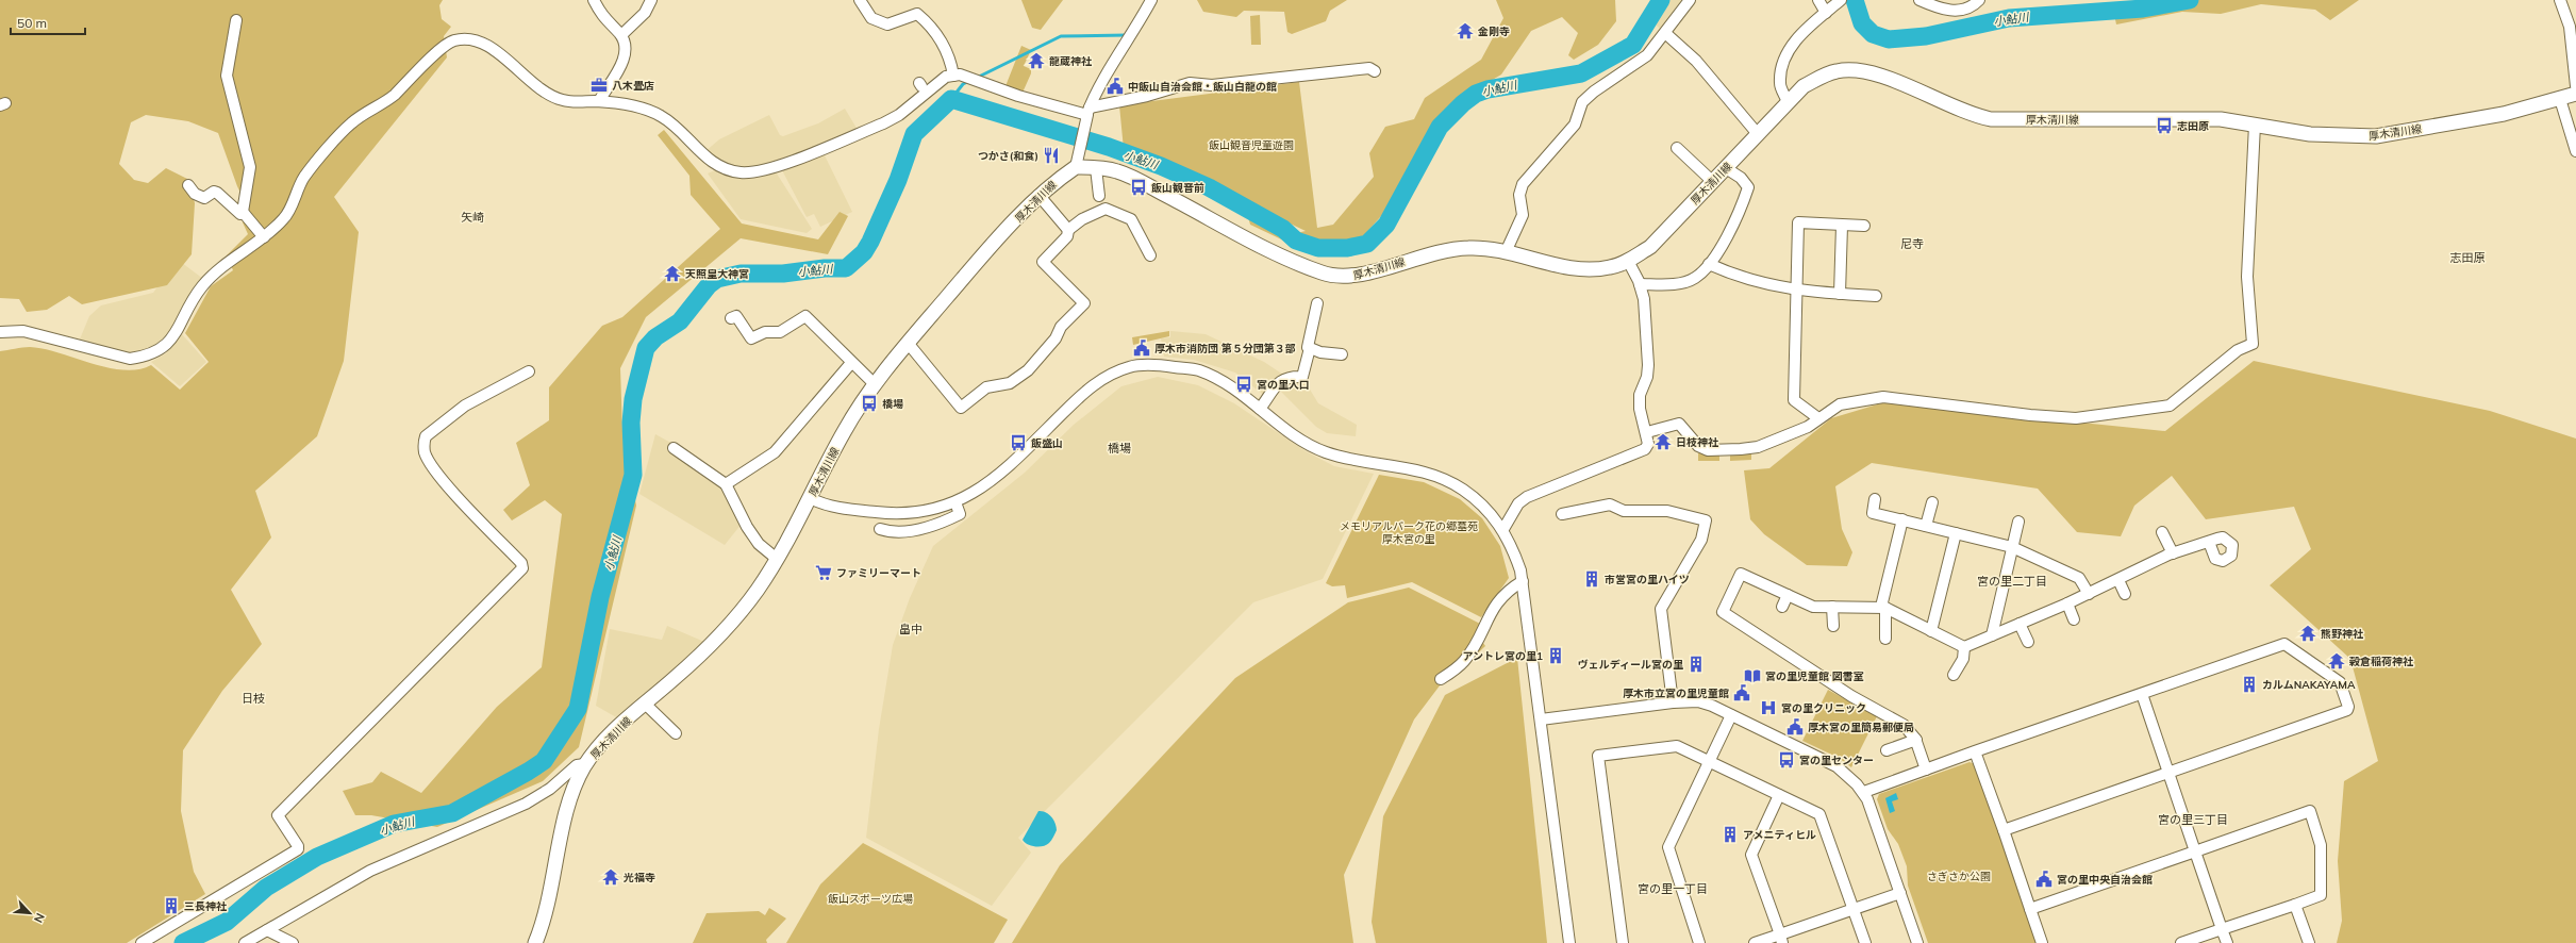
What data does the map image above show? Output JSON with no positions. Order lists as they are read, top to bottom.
{
  "streets": {
    "main road": ["厚木清川線"]
  },
  "districts": [
    "矢崎",
    "尼寺",
    "志田原",
    "橋場",
    "宮の里二丁目",
    "畠中",
    "日枝",
    "宮の里三丁目",
    "宮の里一丁目"
  ],
  "water": ["小鮎川"],
  "parks": [
    "飯山観音児童遊園",
    "メモリアルパーク花の郷墓苑 厚木宮の里",
    "さぎさか公園",
    "飯山スポーツ広場"
  ],
  "places": {
    "temple": [
      "金剛寺",
      "龍蔵神社",
      "天照皇大神宮",
      "日枝神社",
      "熊野神社",
      "穀倉稲荷神社",
      "光福寺"
    ],
    "office": ["八木畳店"],
    "public building": [
      "中飯山自治会館・飯山白龍の館",
      "厚木市消防団 第５分団第３部",
      "厚木市立宮の里児童館",
      "厚木宮の里簡易郵便局",
      "宮の里中央自治会館"
    ],
    "bus stop": [
      "志田原",
      "飯山観音前",
      "宮の里入口",
      "橋場",
      "飯盛山",
      "宮の里センター"
    ],
    "restaurant": ["つかさ(和食)"],
    "supermarket": ["ファミリーマート"],
    "building": [
      "市営宮の里ハイツ",
      "アントレ宮の里1",
      "ヴェルディール宮の里",
      "カルムNAKAYAMA",
      "アメニティヒル",
      "三長神社"
    ],
    "library": ["宮の里児童館 図書室"],
    "hospital": ["宮の里クリニック"]
  },
  "scale_bar": "50 m",
  "north": "bottom right"
}
